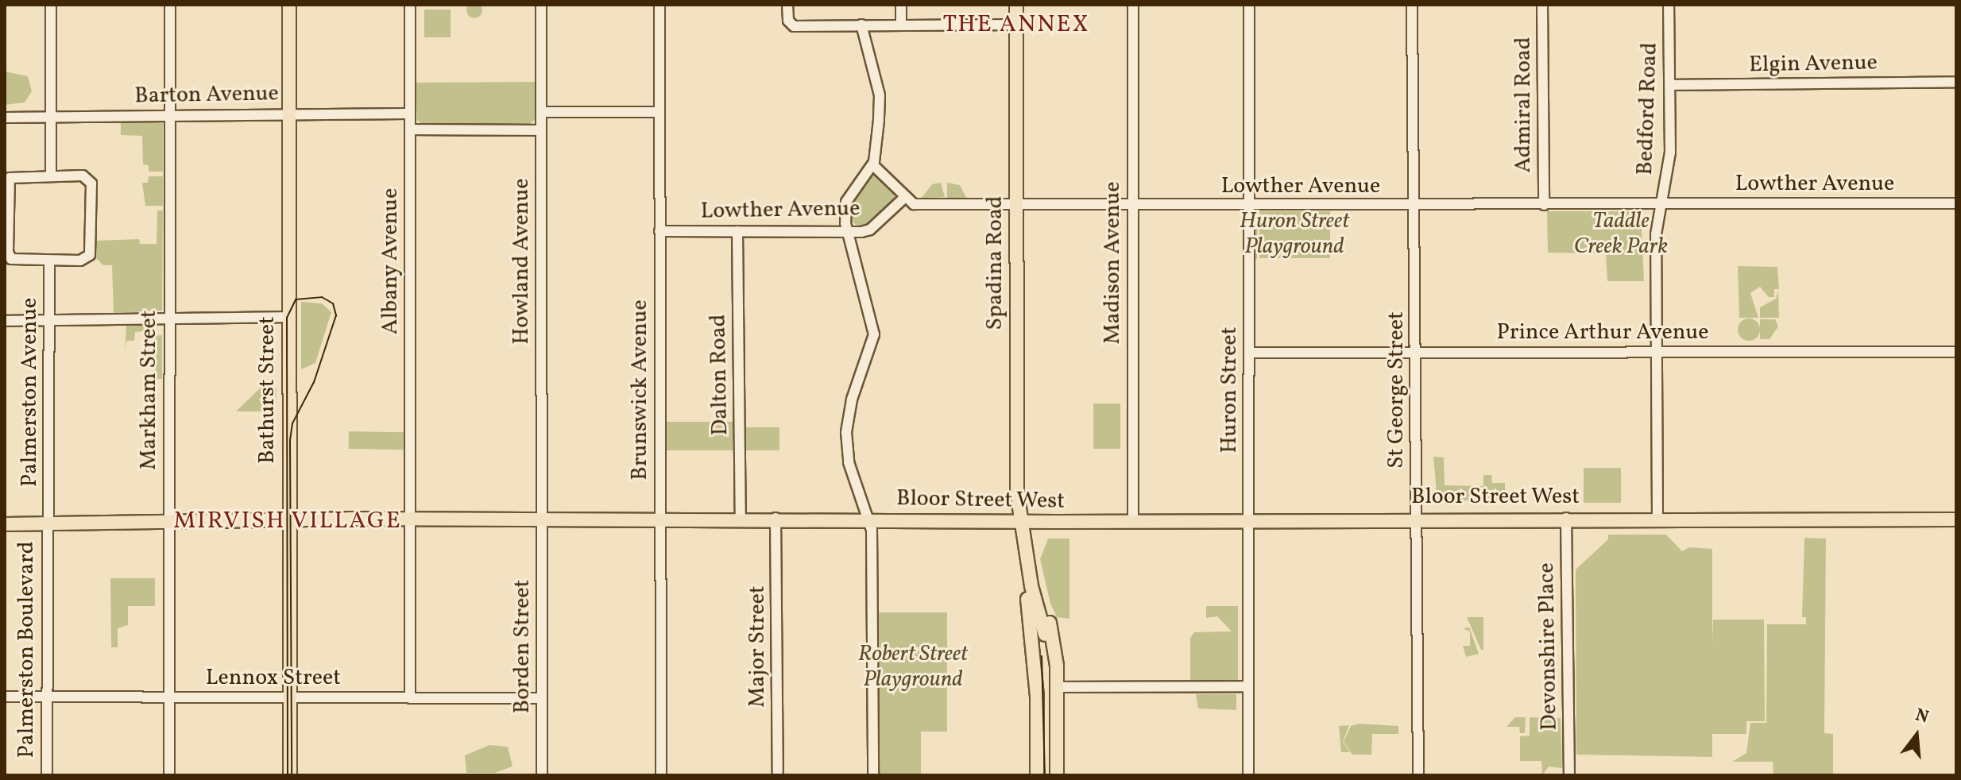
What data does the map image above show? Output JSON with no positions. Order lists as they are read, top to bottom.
{
  "streets": {
    "main road": ["Spadina Road", "Bathurst Street", "Bloor Street West"],
    "street": [
      "Elgin Avenue",
      "Barton Avenue",
      "Admiral Road",
      "Bedford Road",
      "Lowther Avenue",
      "Albany Avenue",
      "Howland Avenue",
      "Madison Avenue",
      "Prince Arthur Avenue",
      "Dalton Road",
      "Markham Street",
      "Brunswick Avenue",
      "Huron Street",
      "St George Street",
      "Palmerston Avenue",
      "Borden Street",
      "Major Street",
      "Devonshire Place",
      "Palmerston Boulevard",
      "Lennox Street"
    ]
  },
  "crossings": [
    ["Elgin Avenue", "Bedford Road"],
    ["Barton Avenue", "Albany Avenue"],
    ["Barton Avenue", "Markham Street"],
    ["Barton Avenue", "Bathurst Street"],
    ["Admiral Road", "Lowther Avenue"],
    ["Bedford Road", "Lowther Avenue"],
    ["Bedford Road", "Prince Arthur Avenue"],
    ["Bedford Road", "Bloor Street West"],
    ["Lowther Avenue", "Spadina Road"],
    ["Lowther Avenue", "Madison Avenue"],
    ["Lowther Avenue", "Dalton Road"],
    ["Lowther Avenue", "Brunswick Avenue"],
    ["Lowther Avenue", "Huron Street"],
    ["Lowther Avenue", "St George Street"],
    ["Albany Avenue", "Bloor Street West"],
    ["Albany Avenue", "Lennox Street"],
    ["Howland Avenue", "Bloor Street West"],
    ["Howland Avenue", "Borden Street"],
    ["Spadina Road", "Bloor Street West"],
    ["Madison Avenue", "Bloor Street West"],
    ["Prince Arthur Avenue", "Huron Street"],
    ["Prince Arthur Avenue", "St George Street"],
    ["Dalton Road", "Bloor Street West"],
    ["Markham Street", "Bloor Street West"],
    ["Markham Street", "Lennox Street"],
    ["Bathurst Street", "Bloor Street West"],
    ["Bathurst Street", "Lennox Street"],
    ["Brunswick Avenue", "Bloor Street West"],
    ["Huron Street", "Bloor Street West"],
    ["St George Street", "Bloor Street West"],
    ["Palmerston Avenue", "Bloor Street West"],
    ["Palmerston Avenue", "Palmerston Boulevard"],
    ["Bloor Street West", "Borden Street"],
    ["Bloor Street West", "Major Street"],
    ["Bloor Street West", "Devonshire Place"],
    ["Bloor Street West", "Palmerston Boulevard"],
    ["Borden Street", "Lennox Street"],
    ["Palmerston Boulevard", "Lennox Street"]
  ],
  "districts": ["THE ANNEX", "MIRVISH VILLAGE"],
  "parks": ["Huron Street Playground", "Taddle Creek Park", "Robert Street Playground"],
  "north": "top"
}
